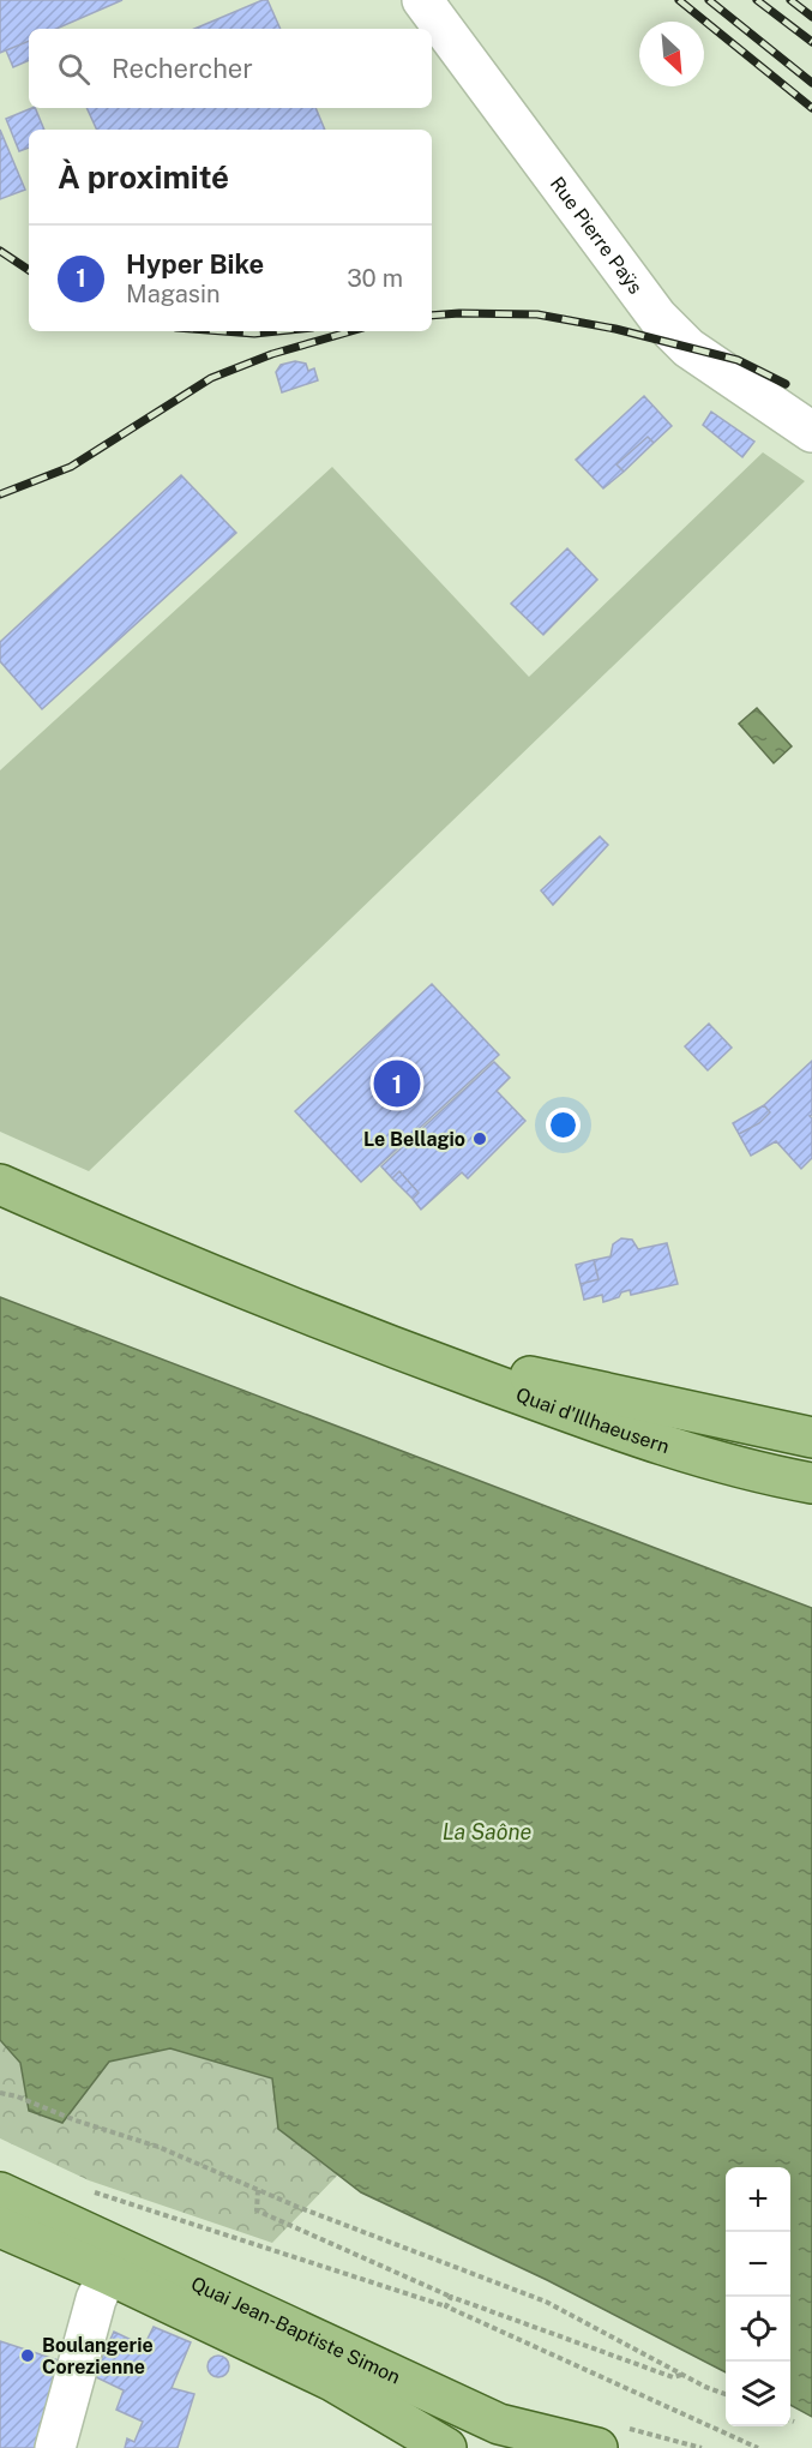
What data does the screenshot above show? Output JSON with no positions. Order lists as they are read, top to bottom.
{
  "streets": {
    "main road": ["Quai d'Illhaeusern", "Quai Jean-Baptiste Simon"],
    "street": ["Rue Pierre Paÿs"]
  },
  "water": ["La Saône"],
  "places": ["Le Bellagio", "Boulangerie Corezienne"],
  "north": "bottom right",
  "page": {
    "search": "Rechercher",
    "heading": "À proximité",
    "list": [
      {
        "mark": "1",
        "name": "Hyper Bike",
        "note": "Magasin",
        "value": "30 m"
      }
    ],
    "pins": "1",
    "map_buttons": ["+", "−"]
  }
}
